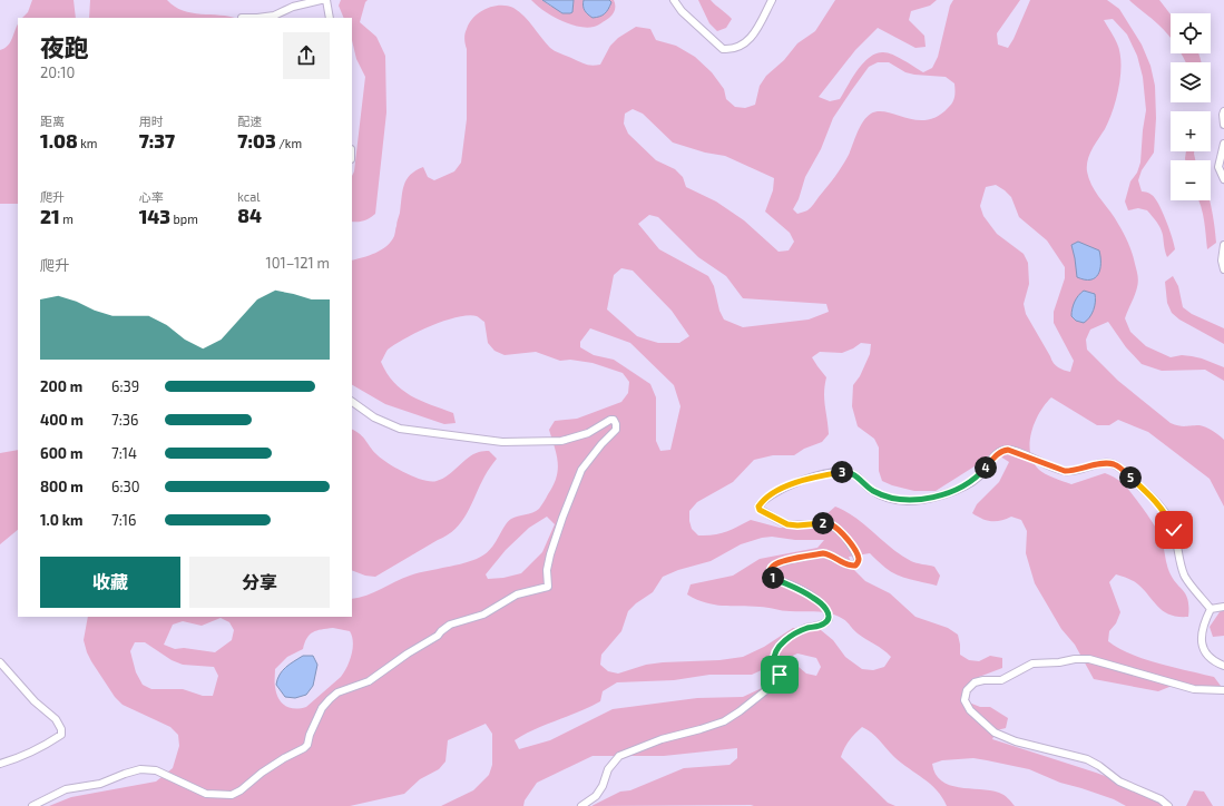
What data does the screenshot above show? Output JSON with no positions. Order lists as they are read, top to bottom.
{
  "page": {
    "map_buttons": ["+", "−"],
    "heading": ["夜跑", "20:10"],
    "stats": [
      ["距离", "1.08 km"],
      ["用时", "7:37"],
      ["配速", "7:03 /km"],
      ["爬升", "21 m"],
      ["心率", "143 bpm"],
      ["kcal", "84"]
    ],
    "chart": ["爬升", "101–121 m"],
    "list": [
      {
        "name": "200 m",
        "note": "6:39"
      },
      {
        "name": "400 m",
        "note": "7:36"
      },
      {
        "name": "600 m",
        "note": "7:14"
      },
      {
        "name": "800 m",
        "note": "6:30"
      },
      {
        "name": "1.0 km",
        "note": "7:16"
      }
    ],
    "pins": [
      "4",
      "3",
      "5",
      "2",
      "1"
    ],
    "buttons": ["收藏", "分享"]
  }
}
